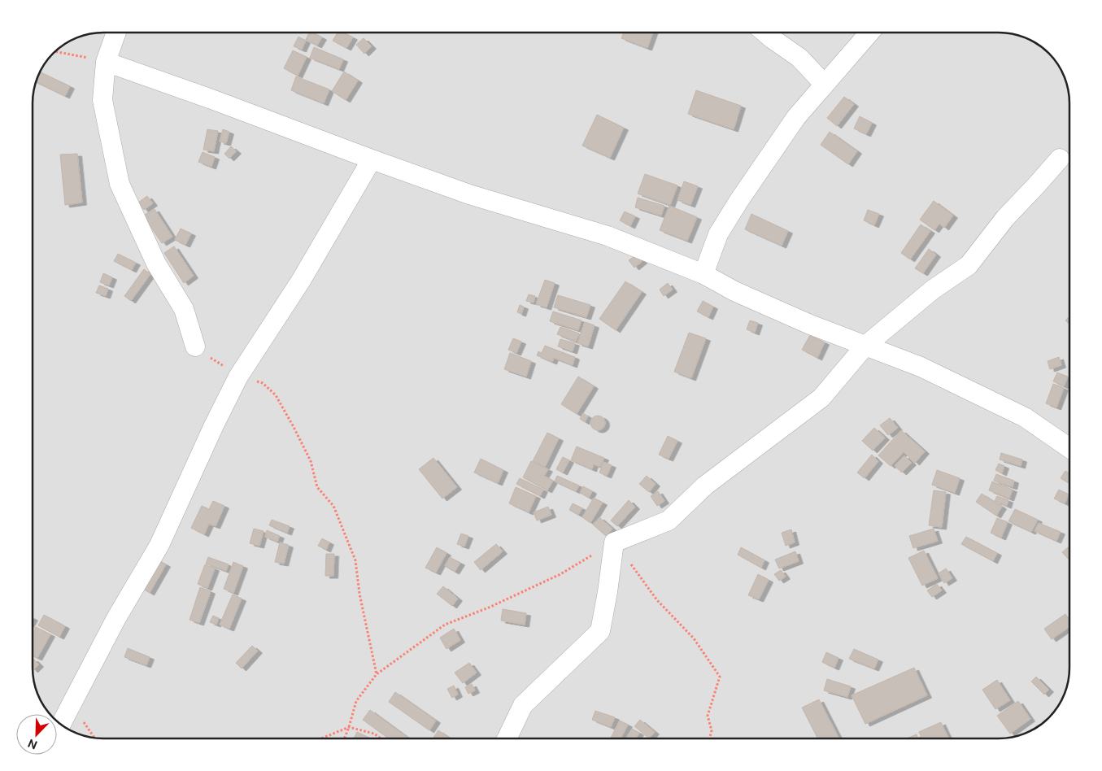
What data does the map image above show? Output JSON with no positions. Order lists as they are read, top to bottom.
{
  "north": "bottom left"
}
